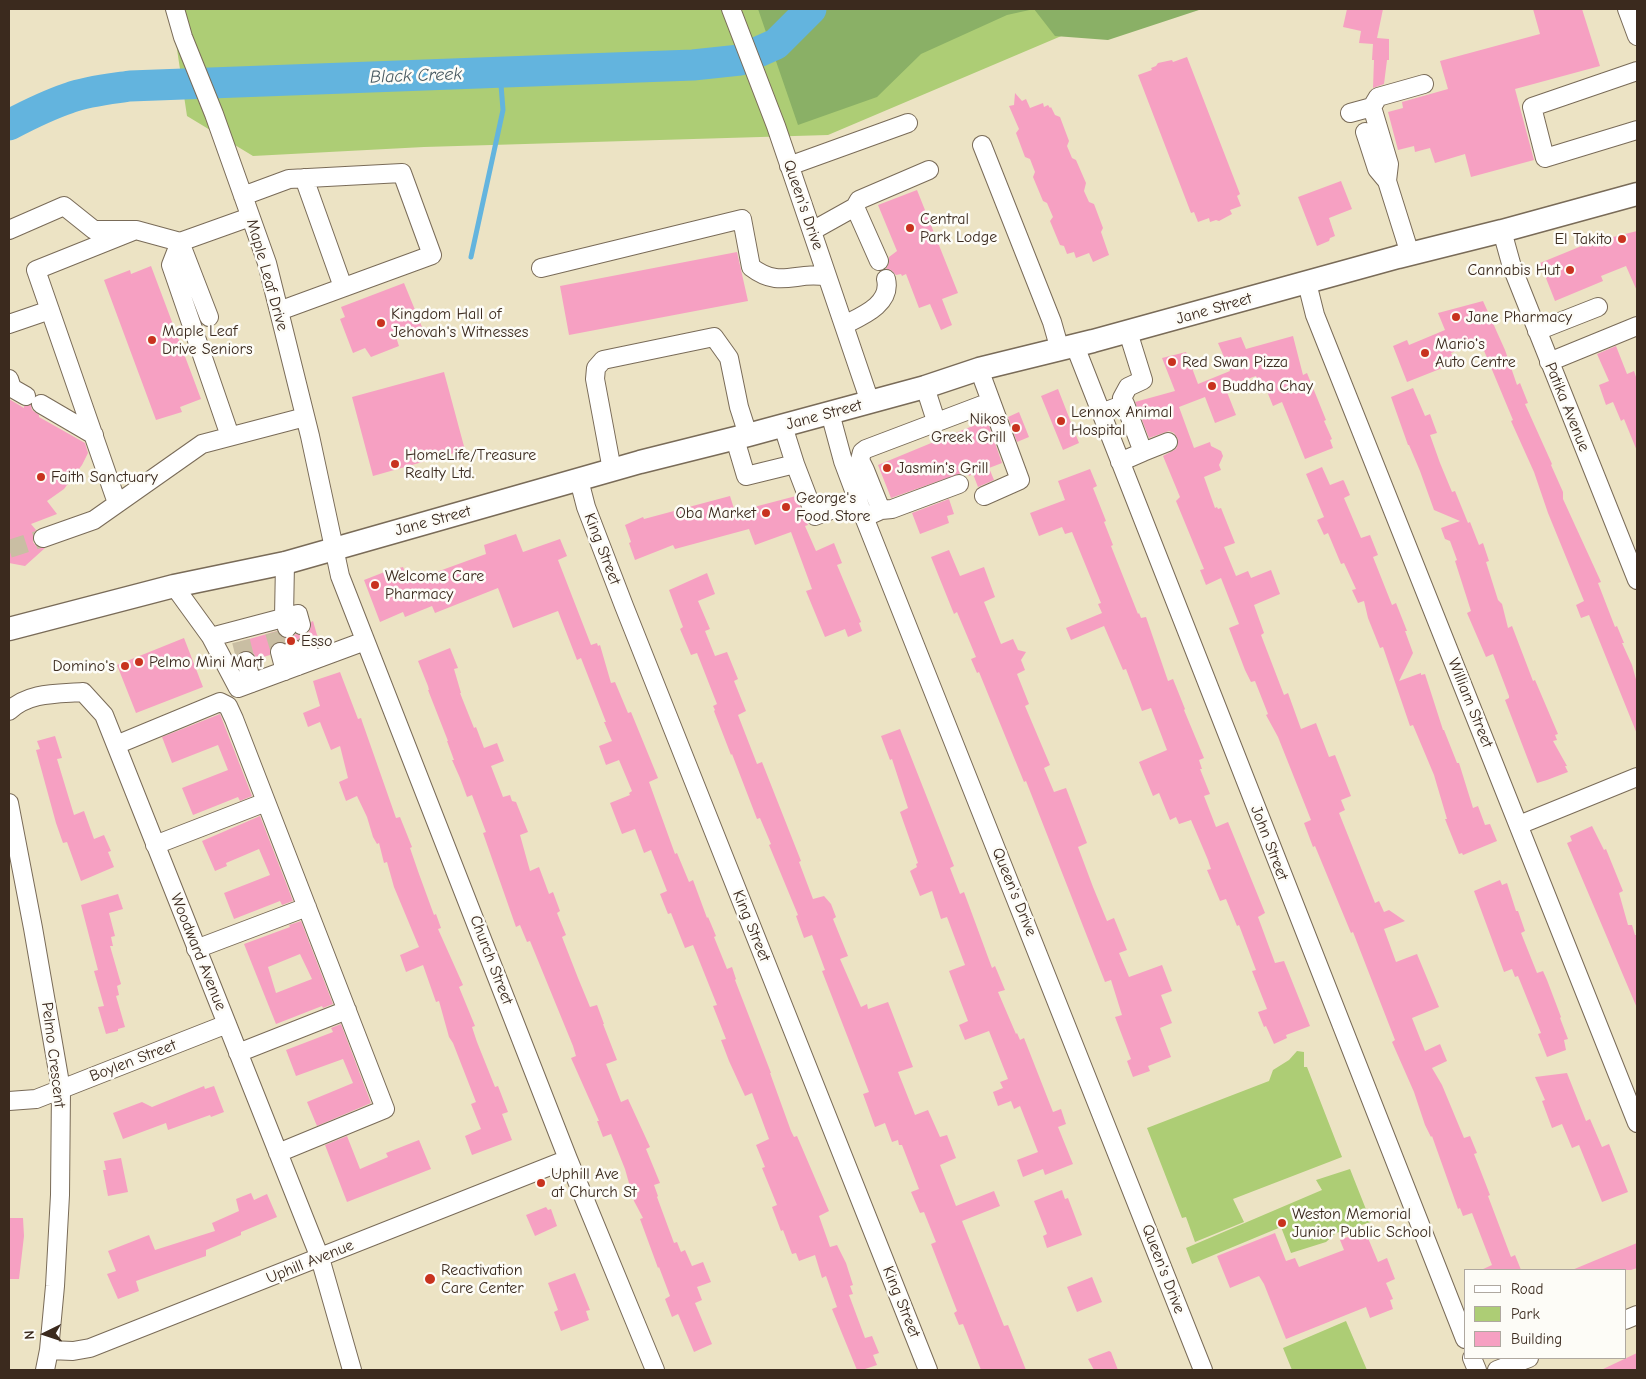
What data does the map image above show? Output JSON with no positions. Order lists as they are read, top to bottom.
{
  "streets": {
    "main road": ["Jane Street"],
    "street": [
      "Queen's Drive",
      "Maple Leaf Drive",
      "Patika Avenue",
      "King Street",
      "William Street",
      "John Street",
      "Woodward Avenue",
      "Church Street",
      "Pelmo Crescent",
      "Boylen Street",
      "Uphill Avenue"
    ]
  },
  "crossings": [
    ["Queen's Drive", "Jane Street"],
    ["Maple Leaf Drive", "Jane Street"],
    ["Maple Leaf Drive", "Church Street"],
    ["Jane Street", "Patika Avenue"],
    ["Jane Street", "King Street"],
    ["Jane Street", "William Street"],
    ["Jane Street", "John Street"],
    ["Jane Street", "Church Street"],
    ["Woodward Avenue", "Boylen Street"],
    ["Woodward Avenue", "Uphill Avenue"],
    ["Church Street", "Uphill Avenue"],
    ["Pelmo Crescent", "Boylen Street"],
    ["Pelmo Crescent", "Uphill Avenue"]
  ],
  "water": ["Black Creek"],
  "places": [
    "Central Park Lodge",
    "El Takito",
    "Cannabis Hut",
    "Jane Pharmacy",
    "Kingdom Hall of Jehovah's Witnesses",
    "Maple Leaf Drive Seniors",
    "Mario's Auto Centre",
    "Red Swan Pizza",
    "Buddha Chay",
    "Lennox Animal Hospital",
    "Nikos Greek Grill",
    "HomeLife/Treasure Realty Ltd.",
    "Jasmin's Grill",
    "Faith Sanctuary",
    "George's Food Store",
    "Oba Market",
    "Welcome Care Pharmacy",
    "Esso",
    "Pelmo Mini Mart",
    "Domino's",
    "Uphill Ave at Church St",
    "Weston Memorial Junior Public School",
    "Reactivation Care Center"
  ],
  "legend": ["Road", "Park", "Building"],
  "north": "left"
}
